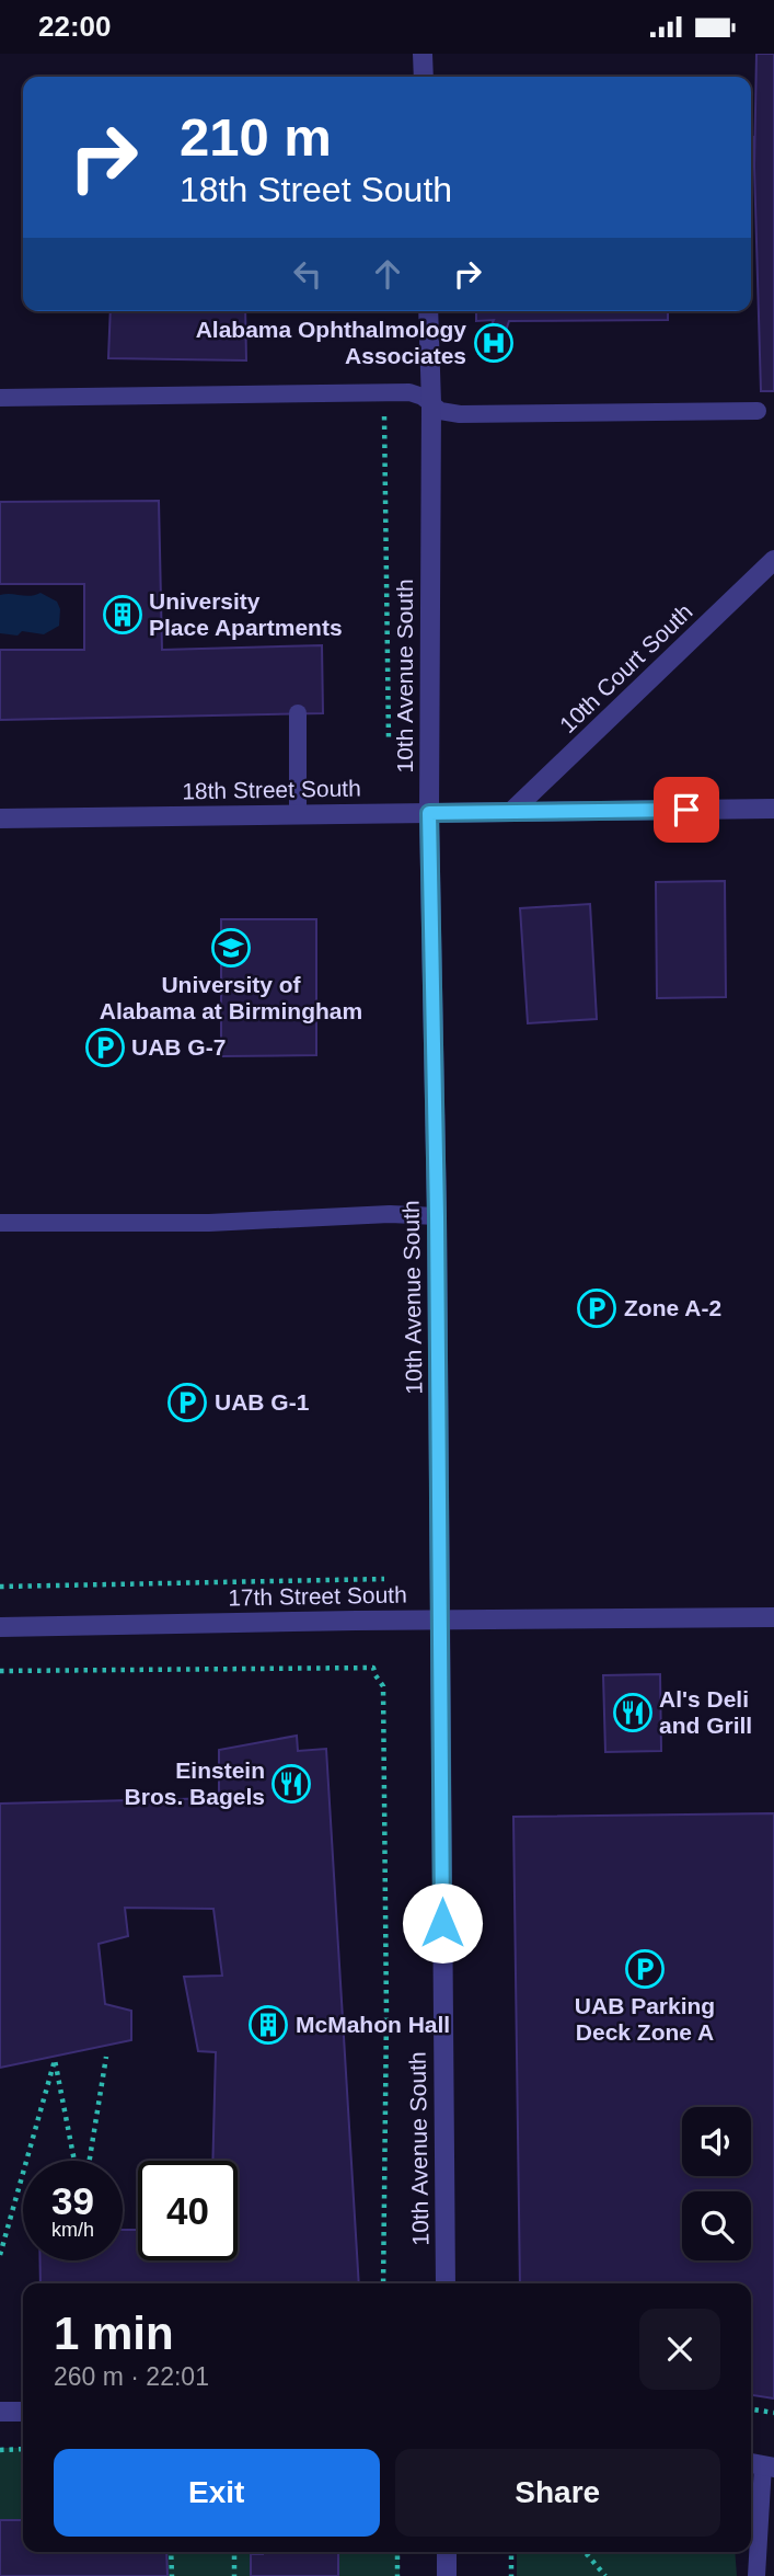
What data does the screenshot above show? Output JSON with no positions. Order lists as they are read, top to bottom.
{
  "streets": {
    "street": [
      "10th Court South",
      "10th Avenue South",
      "18th Street South",
      "17th Street South"
    ]
  },
  "crossings": [
    ["10th Court South", "18th Street South"],
    ["10th Avenue South", "18th Street South"],
    ["10th Avenue South", "17th Street South"]
  ],
  "places": {
    "hospital": ["Alabama Ophthalmology Associates"],
    "building": ["University Place Apartments", "McMahon Hall"],
    "school or university": ["University of Alabama at Birmingham"],
    "parking": [
      "UAB G-7",
      "Zone A-2",
      "UAB G-1",
      "UAB Parking Deck Zone A"
    ],
    "restaurant": ["Al's Deli and Grill", "Einstein Bros. Bagels"]
  },
  "page": {
    "status": "22:00",
    "turn": ["210 m", "18th Street South"],
    "speed": "39 km/h",
    "limit": "40",
    "heading": ["1 min", "260 m · 22:01"],
    "buttons": ["Exit", "Share"]
  }
}
